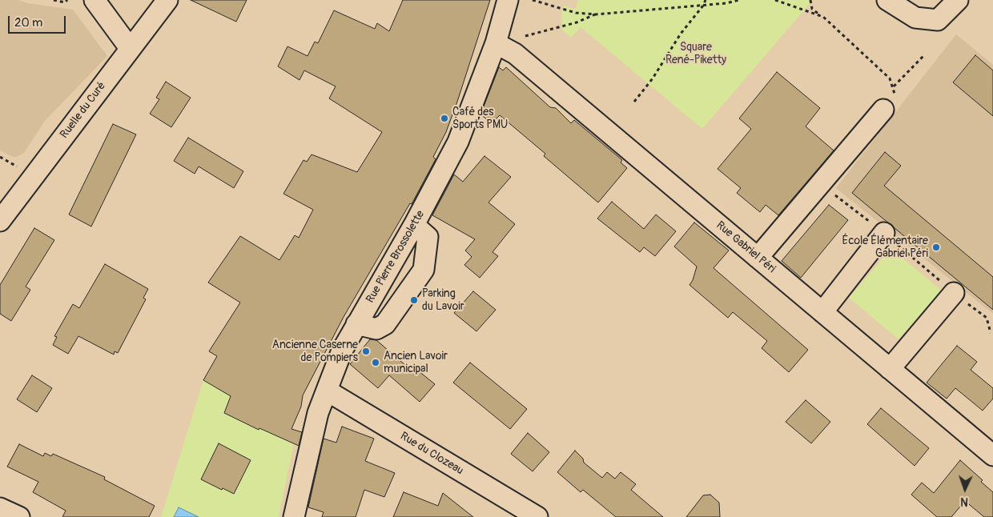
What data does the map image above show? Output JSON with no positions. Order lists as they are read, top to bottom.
{
  "streets": {
    "street": [
      "Ruelle du Curé",
      "Rue Gabriel Péri",
      "Rue Pierre Brossolette",
      "Rue du Clozeau"
    ]
  },
  "crossings": [
    ["Rue Gabriel Péri", "Rue Pierre Brossolette"],
    ["Rue Pierre Brossolette", "Rue du Clozeau"]
  ],
  "parks": ["Square René-Piketty"],
  "places": [
    "Café des Sports PMU",
    "École Élémentaire Gabriel Péri",
    "Parking du Lavoir",
    "Ancienne Caserne de Pompiers",
    "Ancien Lavoir municipal"
  ],
  "scale_bar": "20 m",
  "north": "bottom"
}
